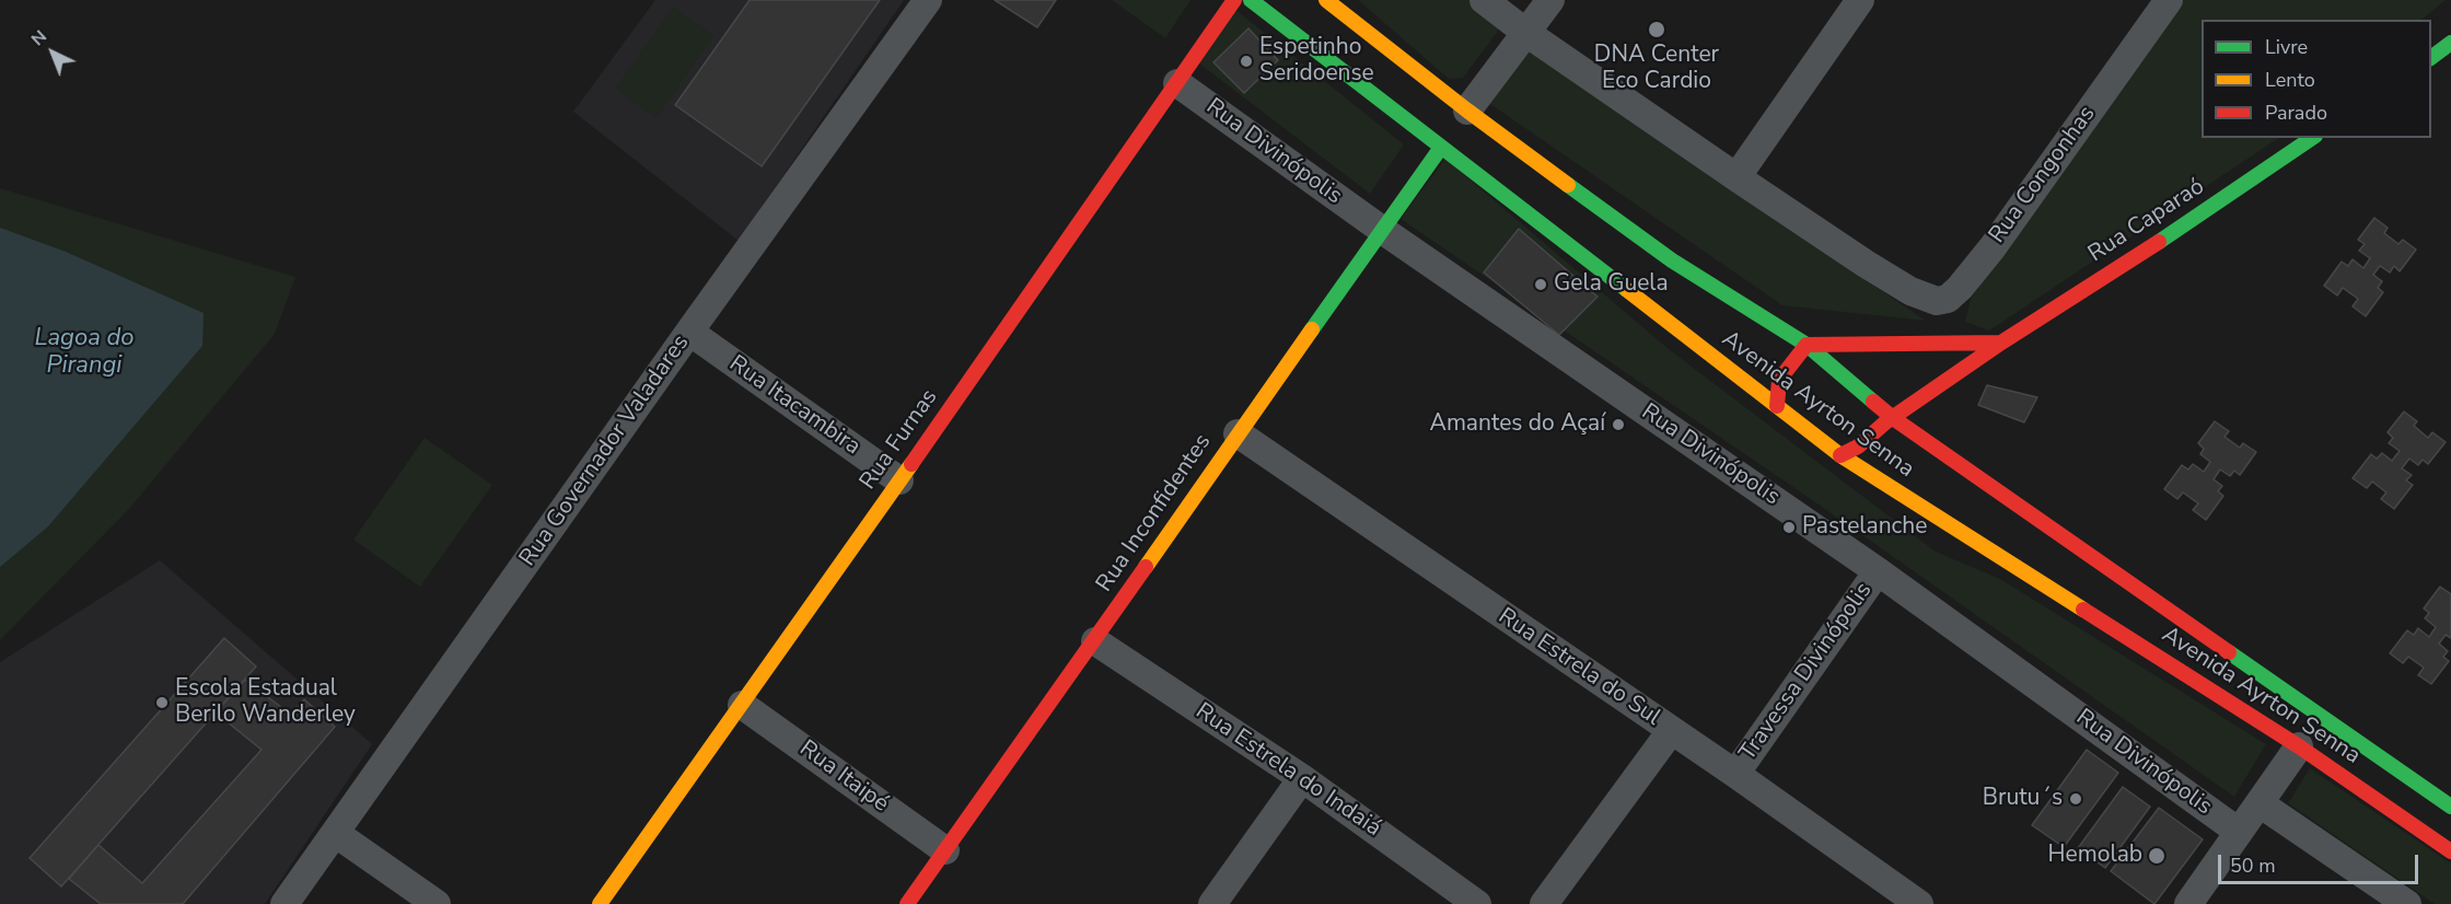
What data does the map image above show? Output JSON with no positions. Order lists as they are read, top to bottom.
{
  "streets": {
    "main road": [
      "Rua Caparaó",
      "Avenida Ayrton Senna",
      "Rua Furnas",
      "Rua Inconfidentes"
    ],
    "street": [
      "Rua Divinópolis",
      "Rua Congonhas",
      "Rua Itacambira",
      "Rua Governador Valadares",
      "Rua Estrela do Sul",
      "Travessa Divinópolis",
      "Rua Estrela do Indaiá",
      "Rua Itaipé"
    ]
  },
  "crossings": [
    ["Rua Divinópolis", "Rua Furnas"],
    ["Rua Divinópolis", "Rua Inconfidentes"],
    ["Rua Divinópolis", "Travessa Divinópolis"],
    ["Rua Caparaó", "Avenida Ayrton Senna"],
    ["Avenida Ayrton Senna", "Rua Inconfidentes"],
    ["Rua Itacambira", "Rua Furnas"],
    ["Rua Itacambira", "Rua Governador Valadares"],
    ["Rua Furnas", "Rua Itaipé"],
    ["Rua Inconfidentes", "Rua Estrela do Sul"],
    ["Rua Inconfidentes", "Rua Estrela do Indaiá"],
    ["Rua Inconfidentes", "Rua Itaipé"],
    ["Rua Estrela do Sul", "Travessa Divinópolis"]
  ],
  "water": ["Lagoa do Pirangi"],
  "places": [
    "DNA Center Eco Cardio",
    "Espetinho Seridoense",
    "Gela Guela",
    "Amantes do Açaí",
    "Pastelanche",
    "Escola Estadual Berilo Wanderley",
    "Brutu´s",
    "Hemolab"
  ],
  "legend": ["Livre", "Lento", "Parado"],
  "scale_bar": "50 m",
  "north": "top left"
}
